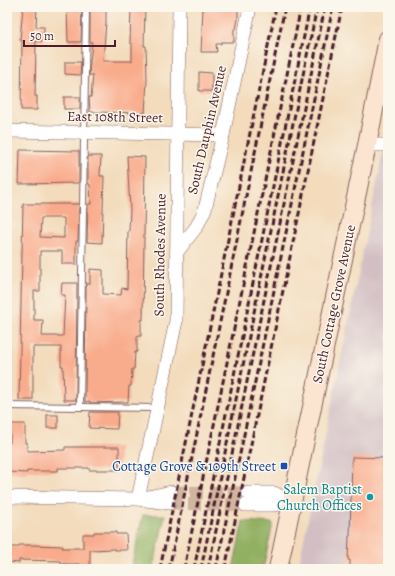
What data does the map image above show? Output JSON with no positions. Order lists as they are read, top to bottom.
{
  "streets": {
    "street": [
      "East 108th Street",
      "South Dauphin Avenue",
      "South Rhodes Avenue",
      "South Cottage Grove Avenue"
    ]
  },
  "crossings": [
    ["East 108th Street", "South Dauphin Avenue"],
    ["East 108th Street", "South Rhodes Avenue"],
    ["South Dauphin Avenue", "South Rhodes Avenue"]
  ],
  "places": {
    "transit": ["Cottage Grove & 109th Street"],
    "other": ["Salem Baptist Church Offices"]
  },
  "scale_bar": "50 m"
}
